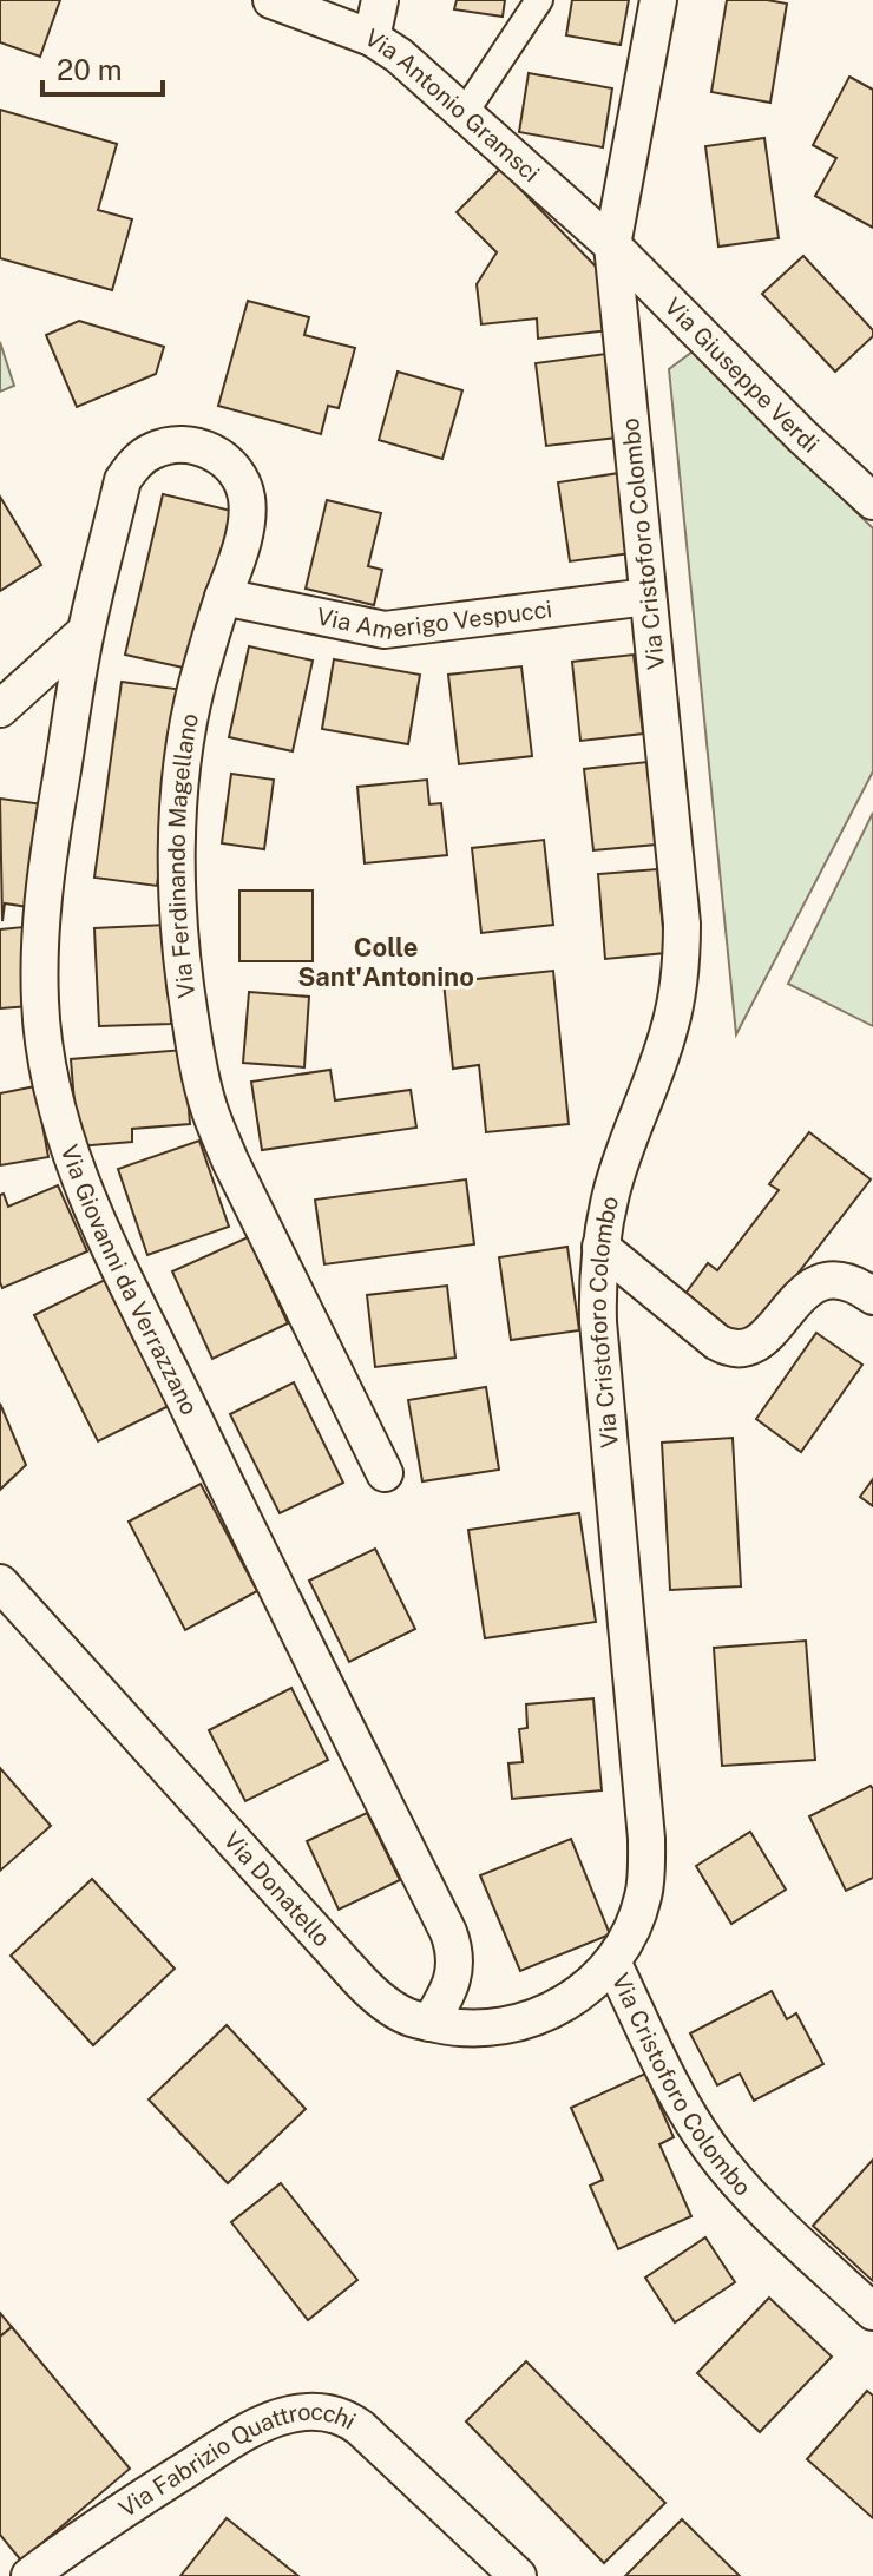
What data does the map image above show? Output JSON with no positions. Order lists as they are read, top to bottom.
{
  "streets": {
    "street": [
      "Via Antonio Gramsci",
      "Via Giuseppe Verdi",
      "Via Cristoforo Colombo",
      "Via Amerigo Vespucci",
      "Via Ferdinando Magellano",
      "Via Giovanni da Verrazzano",
      "Via Donatello",
      "Via Fabrizio Quattrocchi"
    ]
  },
  "crossings": [
    ["Via Antonio Gramsci", "Via Giuseppe Verdi"],
    ["Via Antonio Gramsci", "Via Cristoforo Colombo"],
    ["Via Giuseppe Verdi", "Via Cristoforo Colombo"],
    ["Via Cristoforo Colombo", "Via Amerigo Vespucci"],
    ["Via Cristoforo Colombo", "Via Donatello"],
    ["Via Amerigo Vespucci", "Via Ferdinando Magellano"],
    ["Via Ferdinando Magellano", "Via Giovanni da Verrazzano"],
    ["Via Giovanni da Verrazzano", "Via Donatello"]
  ],
  "districts": ["Colle Sant'Antonino"],
  "scale_bar": "20 m"
}
